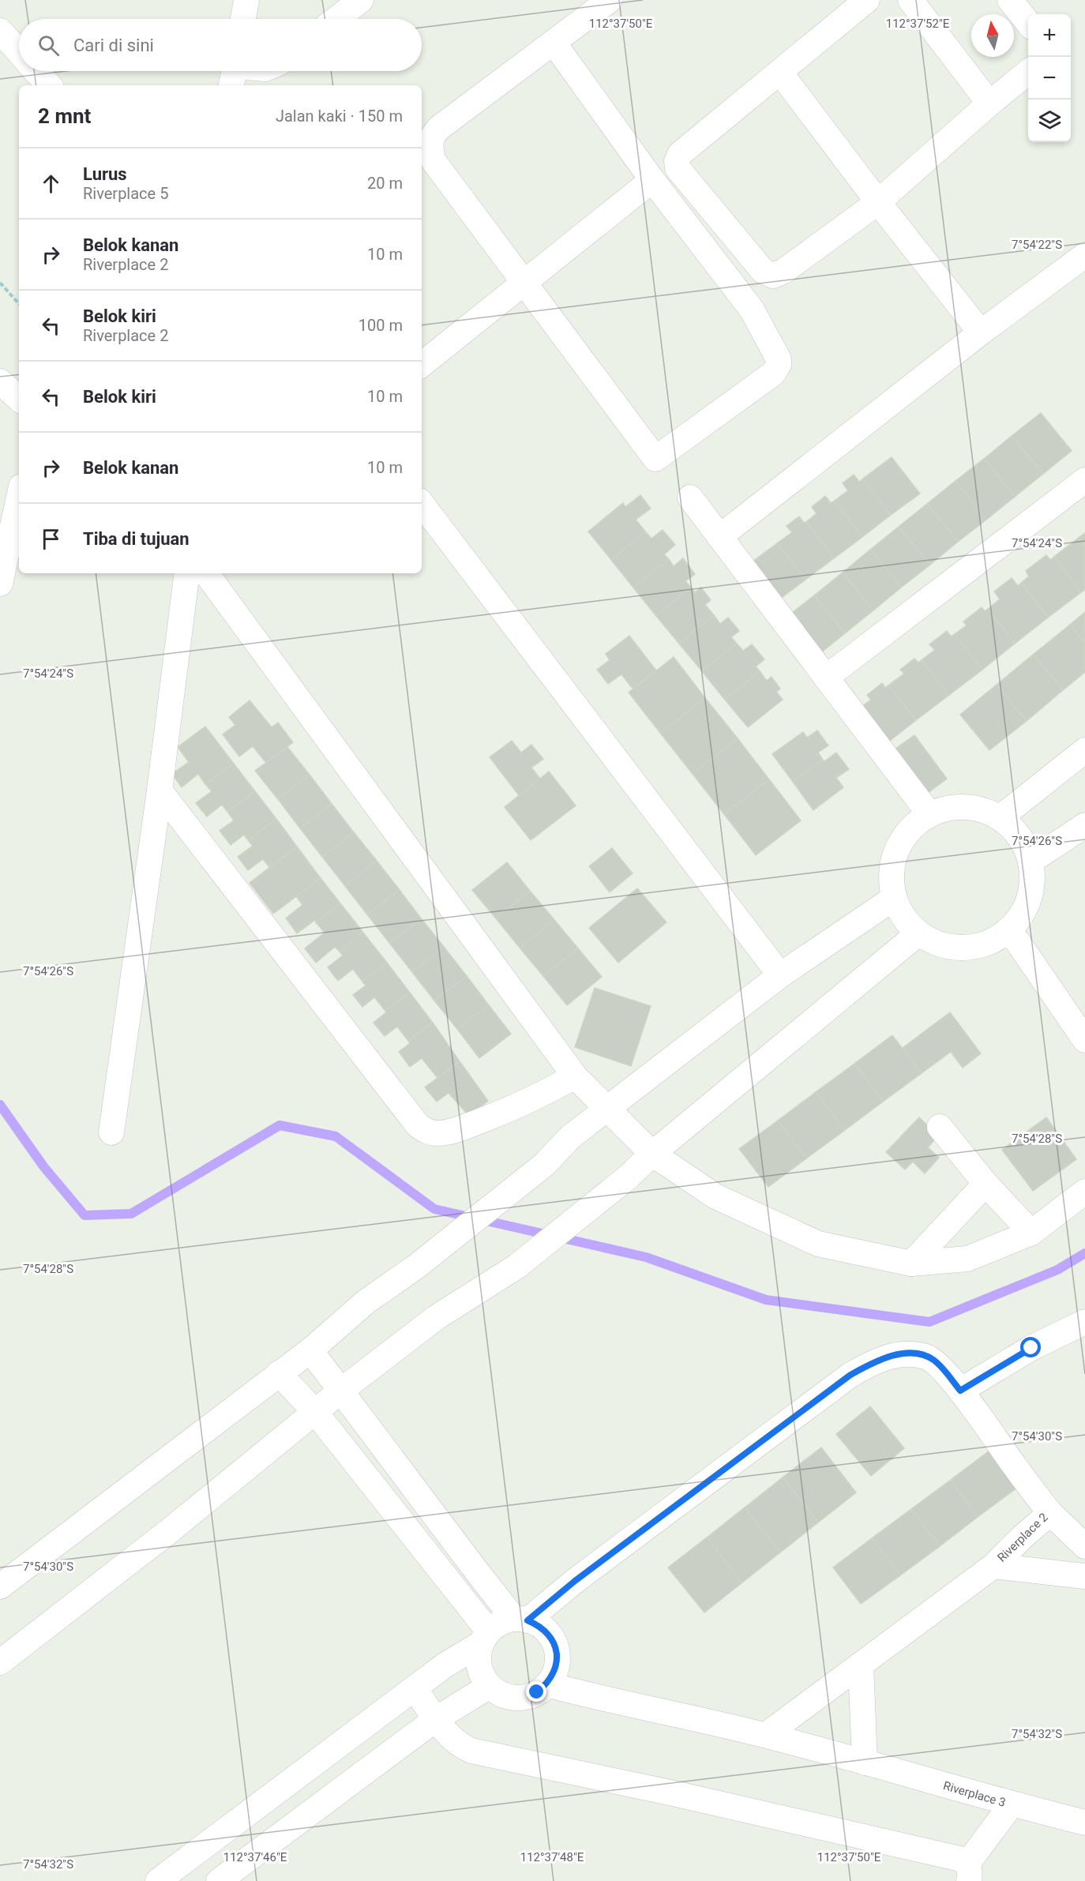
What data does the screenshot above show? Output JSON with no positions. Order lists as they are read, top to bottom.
{
  "streets": {
    "street": ["Riverplace 2", "Riverplace 3"]
  },
  "crossings": [
    ["Riverplace 2", "Riverplace 3"]
  ],
  "north": "top",
  "page": {
    "map_buttons": ["+", "−"],
    "search": "Cari di sini",
    "heading": ["2 mnt", "Jalan kaki · 150 m"],
    "list": [
      ["Lurus", "Riverplace 5", "20 m"],
      ["Belok kanan", "Riverplace 2", "10 m"],
      ["Belok kiri", "Riverplace 2", "100 m"],
      ["Belok kiri", "10 m"],
      ["Belok kanan", "10 m"],
      "Tiba di tujuan"
    ]
  },
  "coordinates": [
    "112°37'50\"E",
    "112°37'52\"E",
    "7°54'22\"S",
    "7°54'24\"S",
    "7°54'26\"S",
    "7°54'28\"S",
    "7°54'30\"S",
    "7°54'32\"S",
    "112°37'46\"E",
    "112°37'48\"E"
  ]
}
